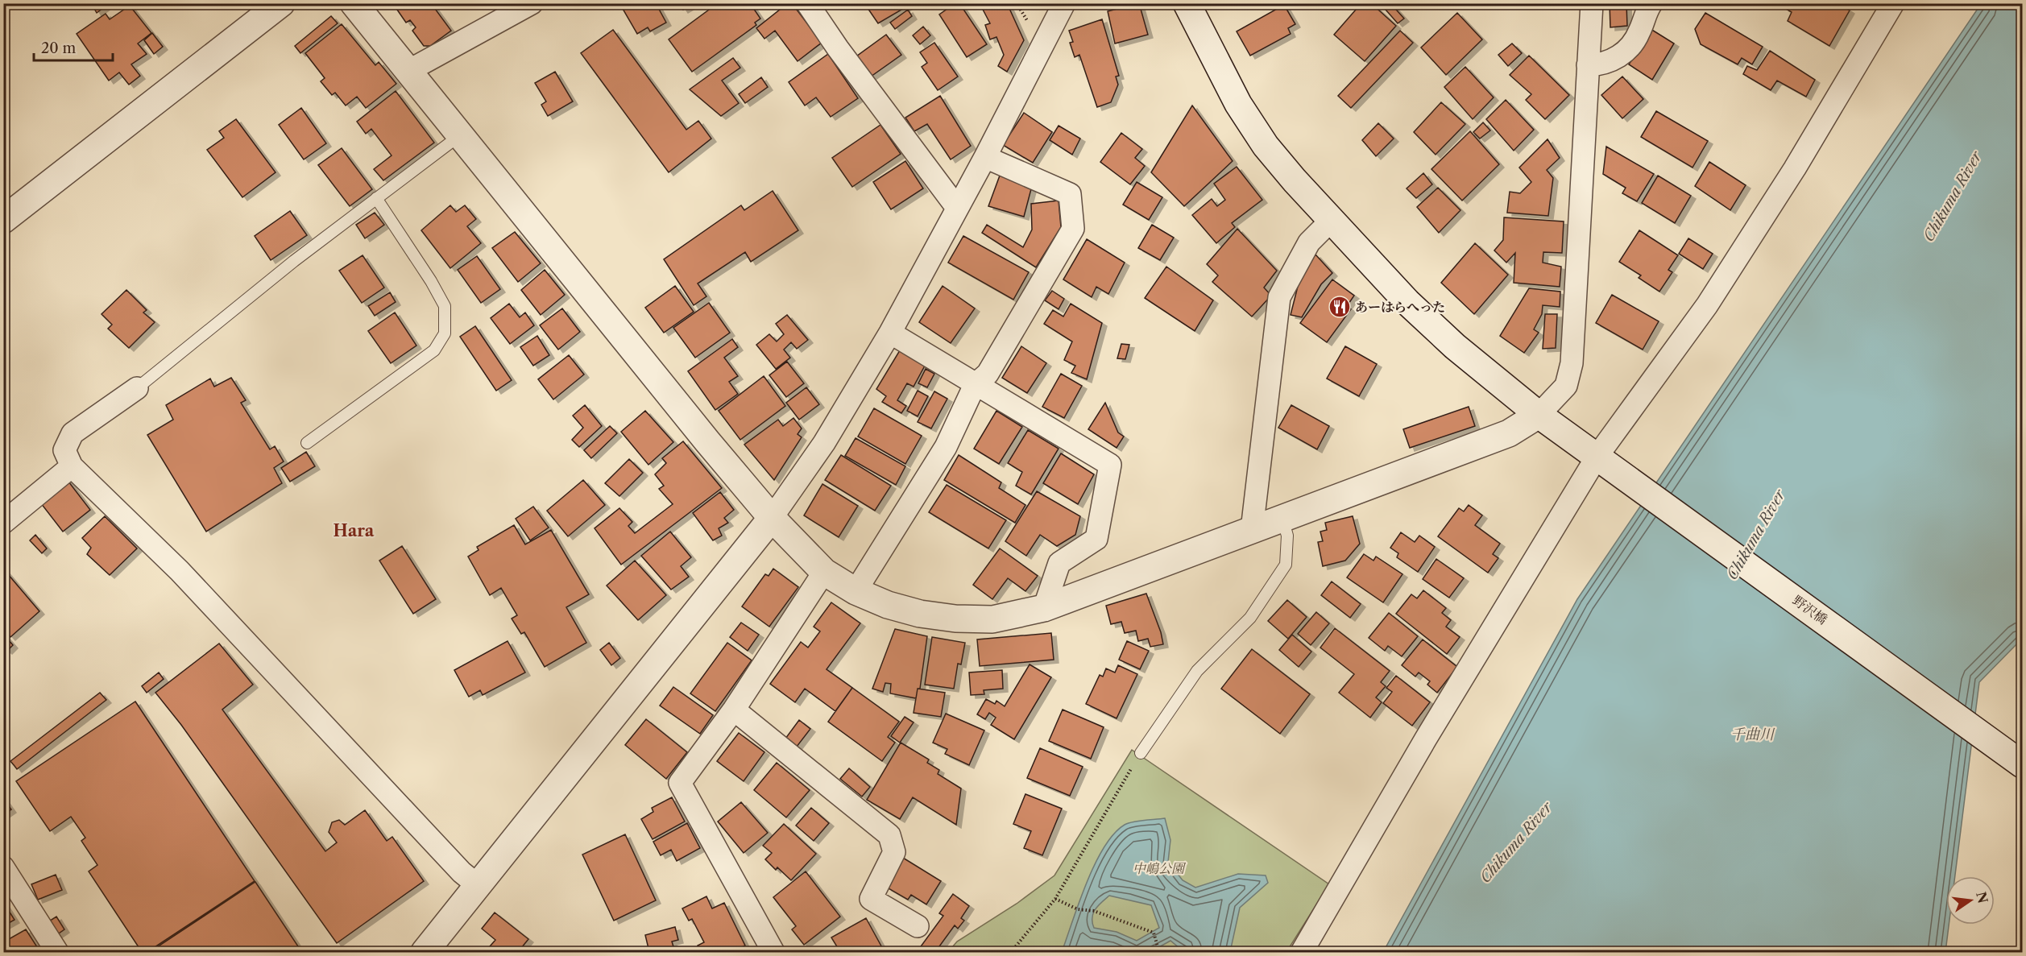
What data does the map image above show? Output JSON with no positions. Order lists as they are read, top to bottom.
{
  "streets": {
    "street": ["野沢橋"]
  },
  "districts": ["Hara"],
  "water": ["Chikuma River", "千曲川"],
  "parks": ["中嶋公園"],
  "places": {
    "restaurant": ["あーはらへった"]
  },
  "scale_bar": "20 m",
  "north": "right"
}
